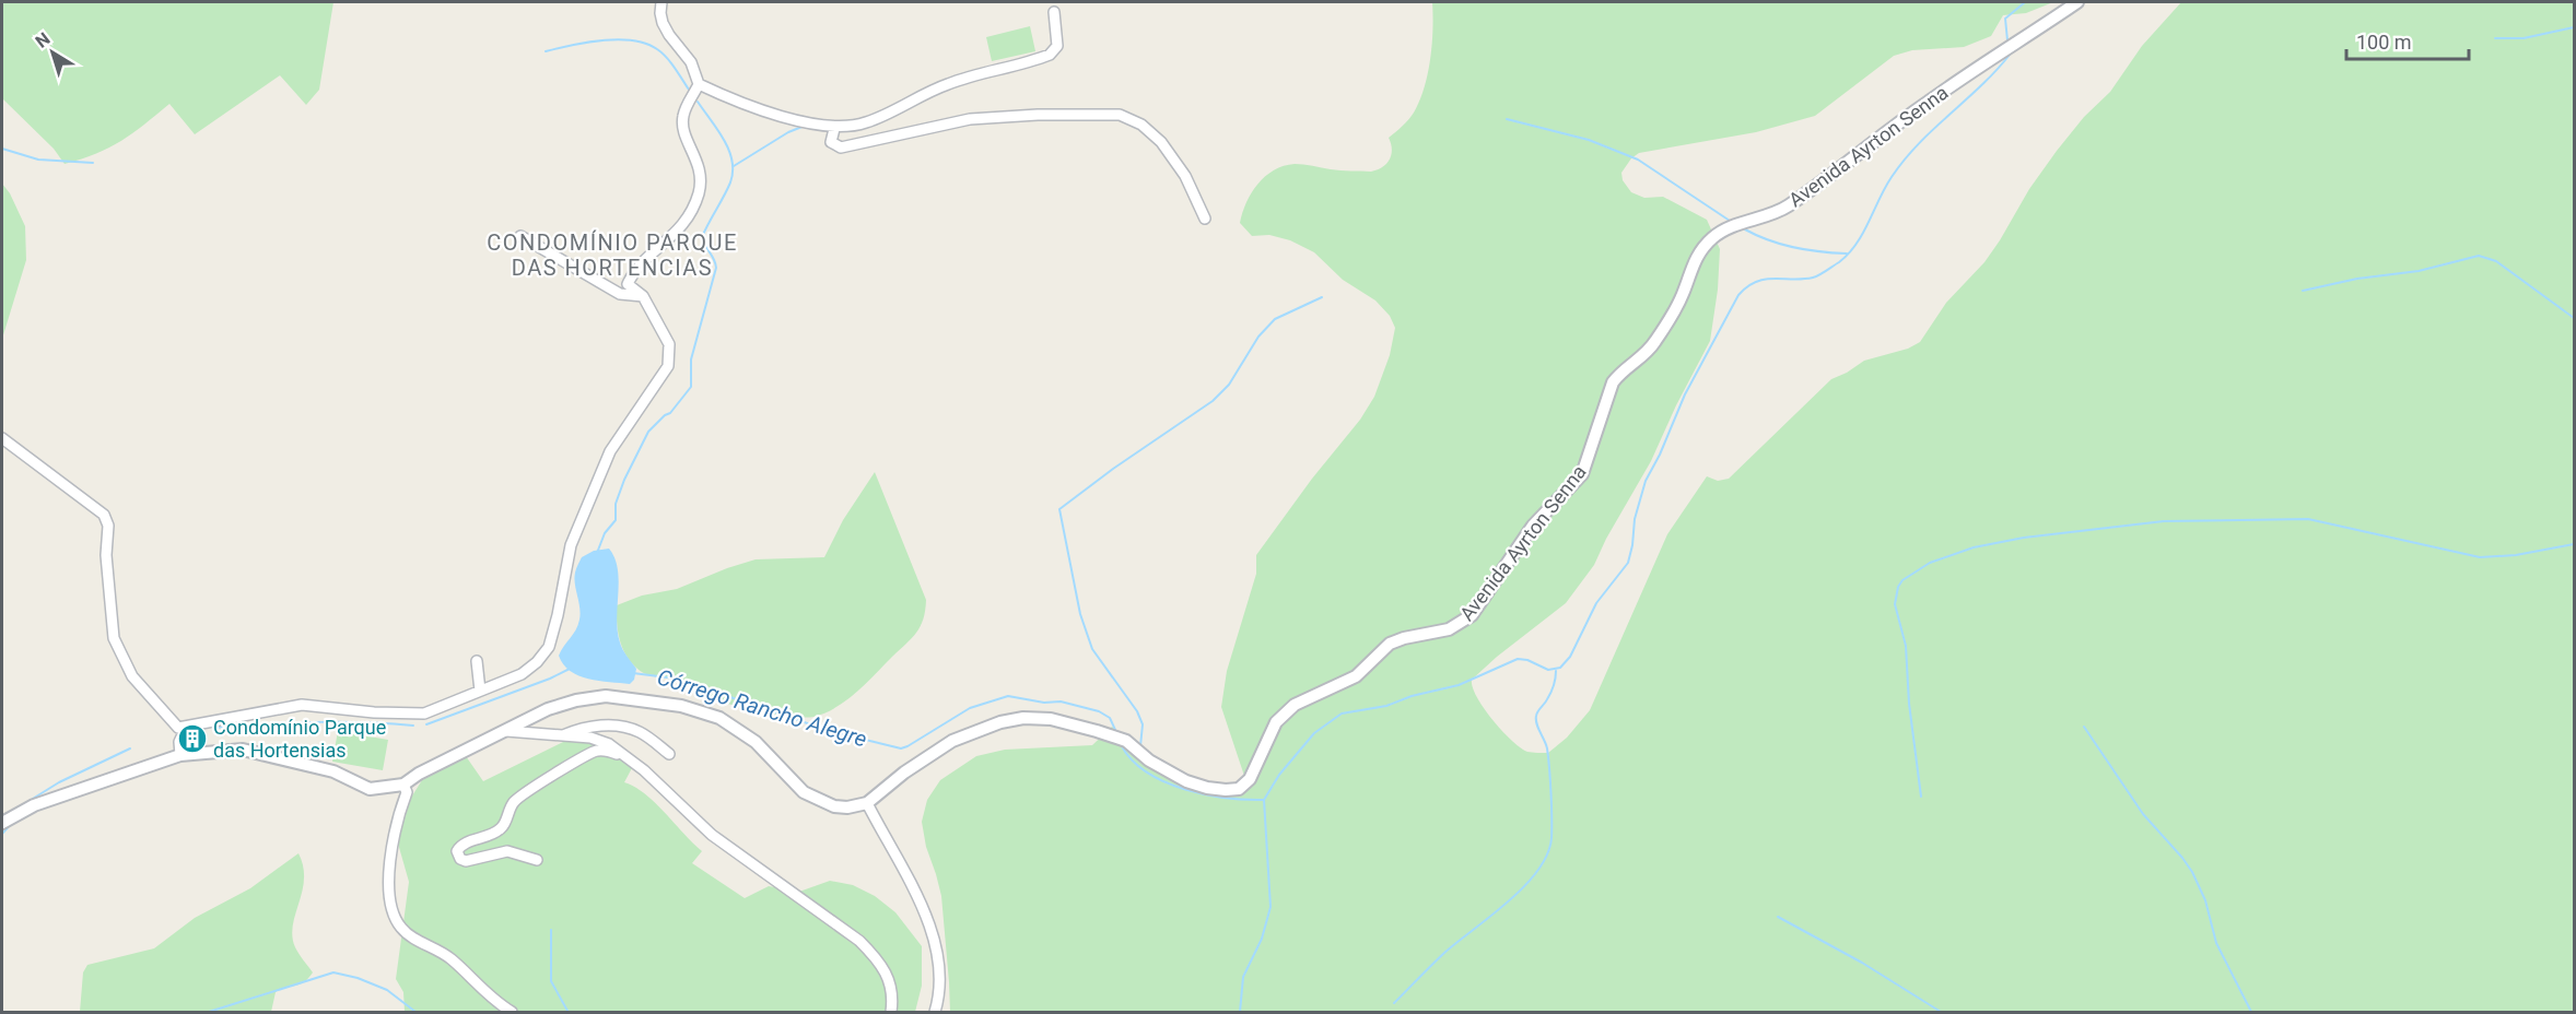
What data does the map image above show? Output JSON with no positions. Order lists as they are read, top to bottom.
{
  "streets": {
    "street": ["Avenida Ayrton Senna"]
  },
  "districts": ["CONDOMÍNIO PARQUE DAS HORTENCIAS"],
  "water": ["Córrego Rancho Alegre"],
  "places": {
    "building": ["Condomínio Parque das Hortensias"]
  },
  "scale_bar": "100 m",
  "north": "top left"
}
